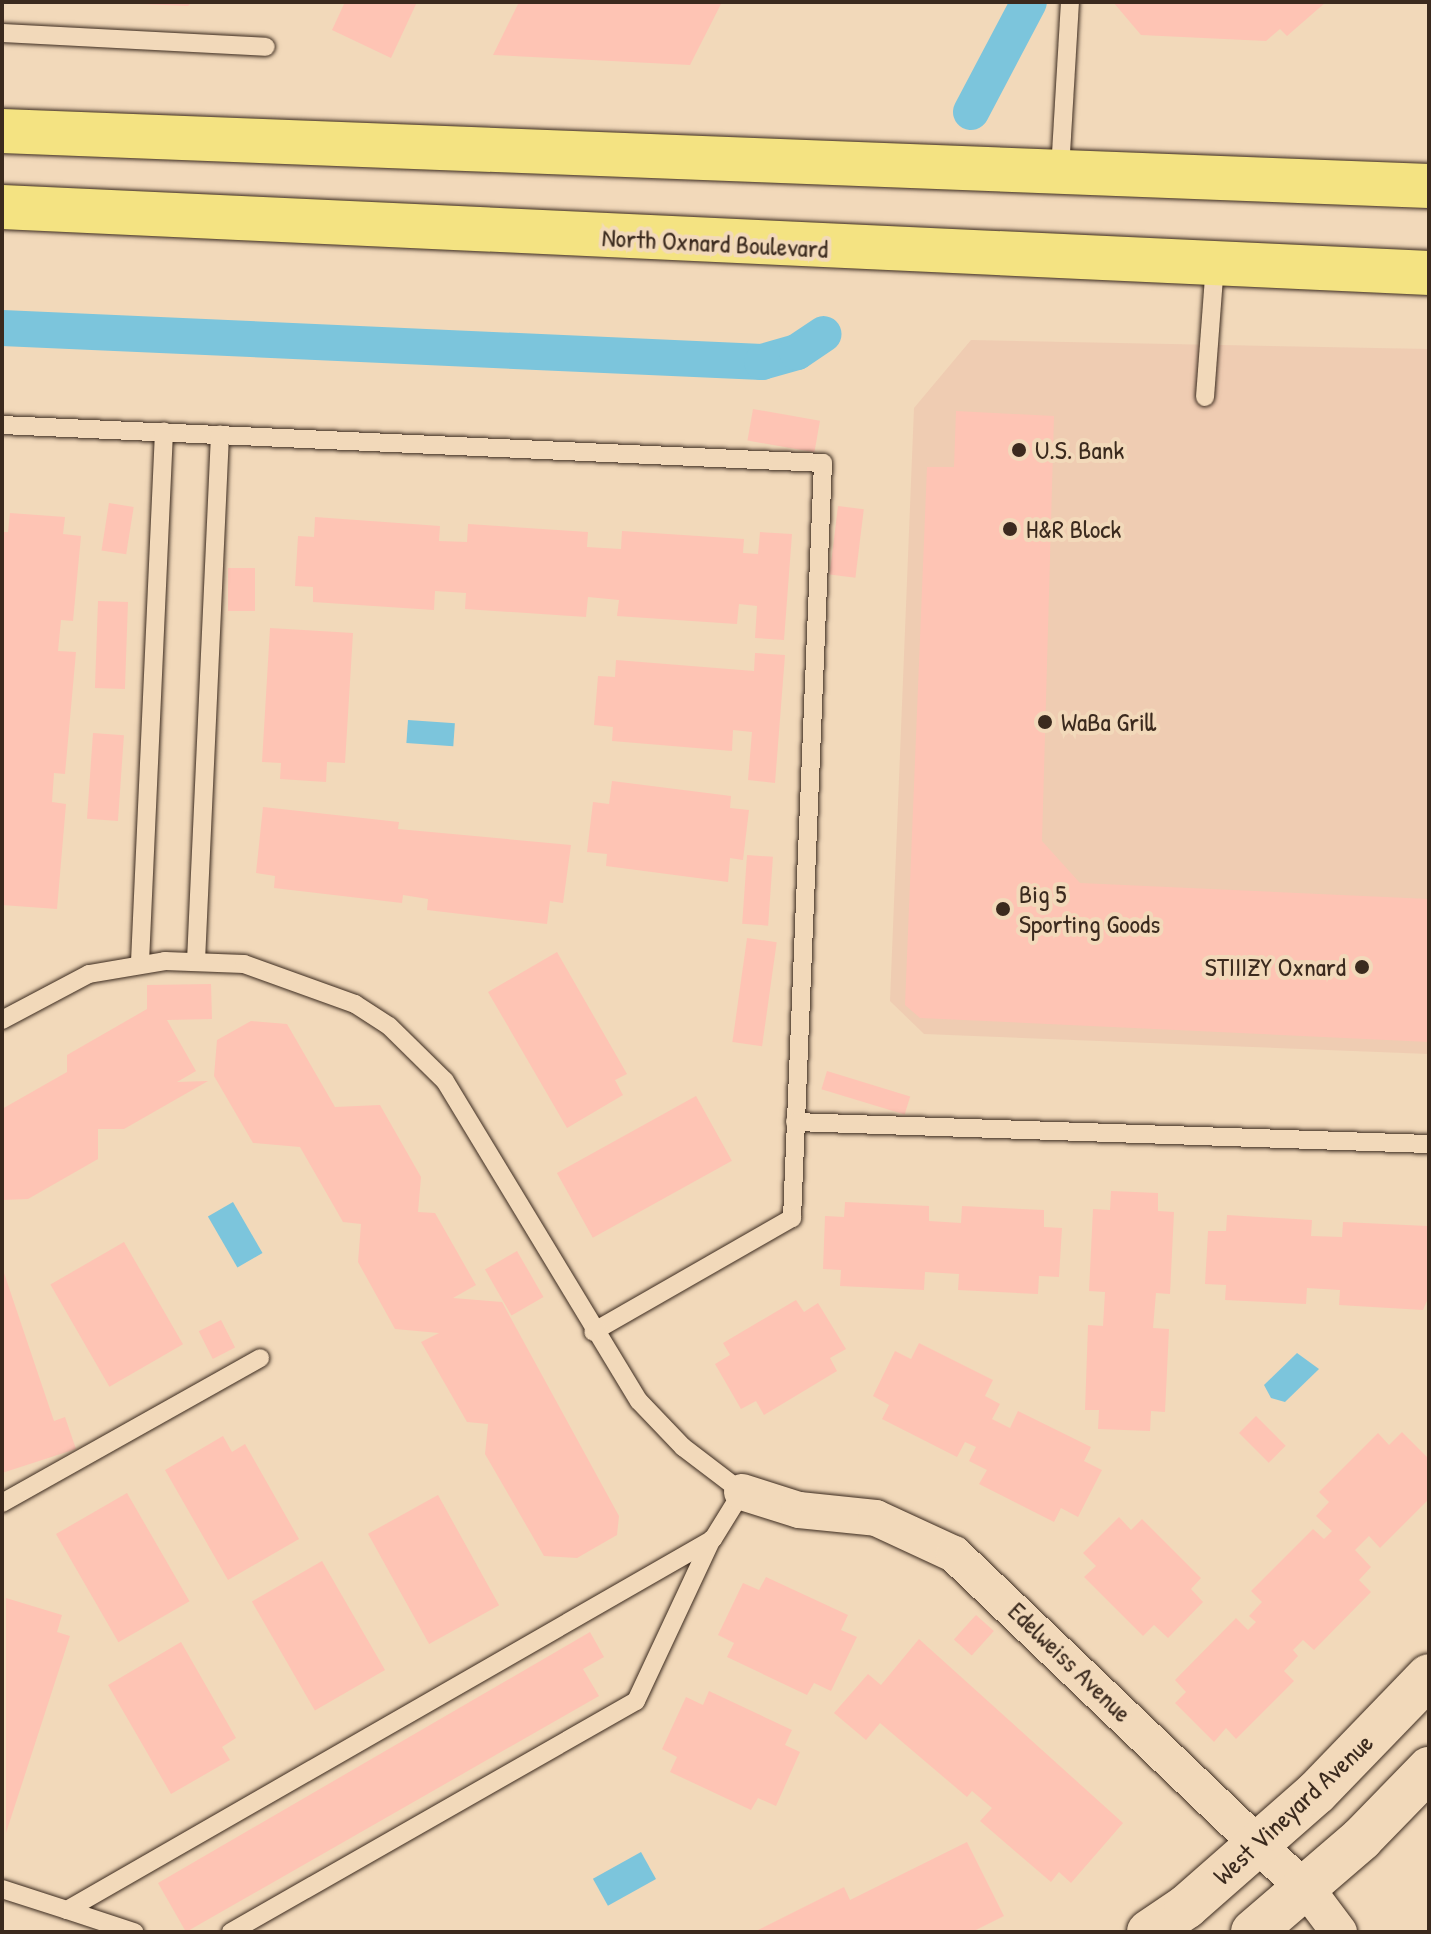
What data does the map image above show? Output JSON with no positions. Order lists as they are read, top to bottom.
{
  "streets": {
    "main road": ["North Oxnard Boulevard", "West Vineyard Avenue"],
    "street": ["Edelweiss Avenue"]
  },
  "crossings": [
    ["Edelweiss Avenue", "West Vineyard Avenue"]
  ],
  "places": [
    "U.S. Bank",
    "H&R Block",
    "WaBa Grill",
    "Big 5 Sporting Goods",
    "STIIIZY Oxnard"
  ]
}
